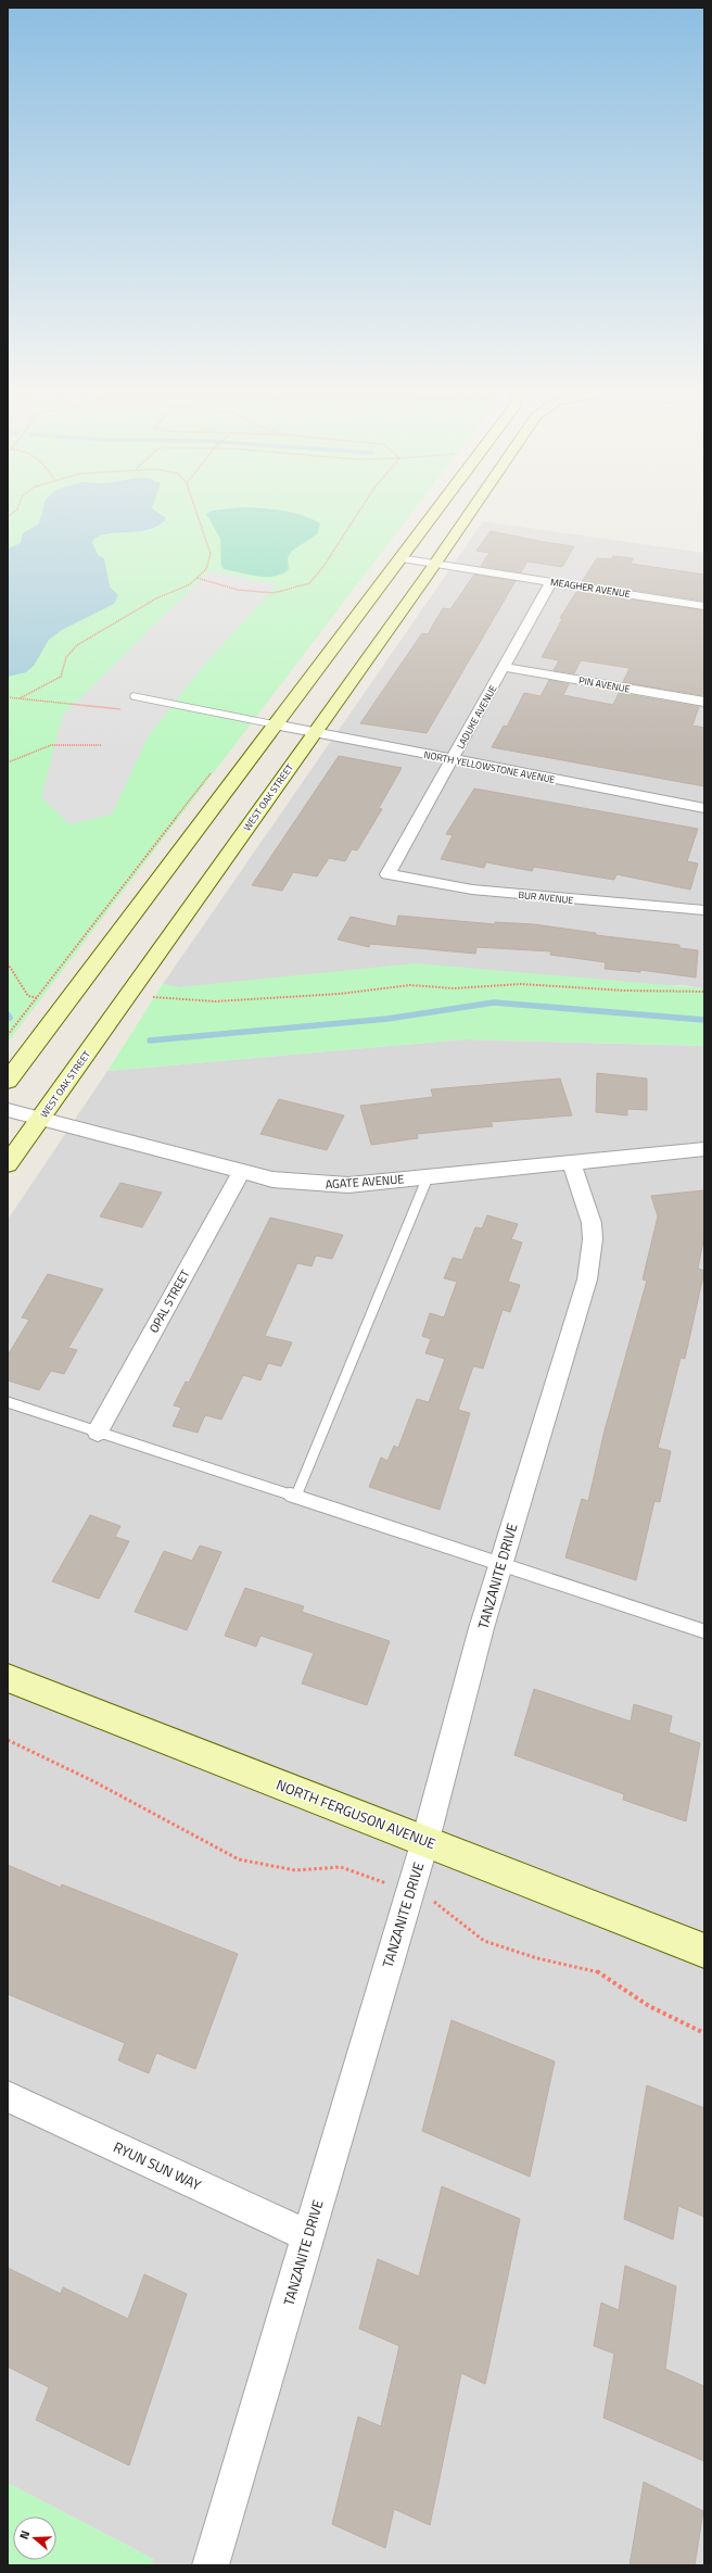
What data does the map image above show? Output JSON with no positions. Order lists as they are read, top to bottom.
{
  "streets": {
    "main road": ["WEST OAK STREET", "NORTH FERGUSON AVENUE"],
    "street": [
      "MEAGHER AVENUE",
      "PIN AVENUE",
      "LADUKE AVENUE",
      "NORTH YELLOWSTONE AVENUE",
      "BUR AVENUE",
      "AGATE AVENUE",
      "OPAL STREET",
      "TANZANITE DRIVE",
      "RYUN SUN WAY"
    ]
  },
  "crossings": [
    ["MEAGHER AVENUE", "LADUKE AVENUE"],
    ["MEAGHER AVENUE", "WEST OAK STREET"],
    ["PIN AVENUE", "LADUKE AVENUE"],
    ["LADUKE AVENUE", "NORTH YELLOWSTONE AVENUE"],
    ["LADUKE AVENUE", "BUR AVENUE"],
    ["NORTH YELLOWSTONE AVENUE", "WEST OAK STREET"],
    ["WEST OAK STREET", "AGATE AVENUE"],
    ["AGATE AVENUE", "OPAL STREET"],
    ["AGATE AVENUE", "TANZANITE DRIVE"],
    ["TANZANITE DRIVE", "NORTH FERGUSON AVENUE"],
    ["TANZANITE DRIVE", "RYUN SUN WAY"]
  ],
  "north": "left"
}
